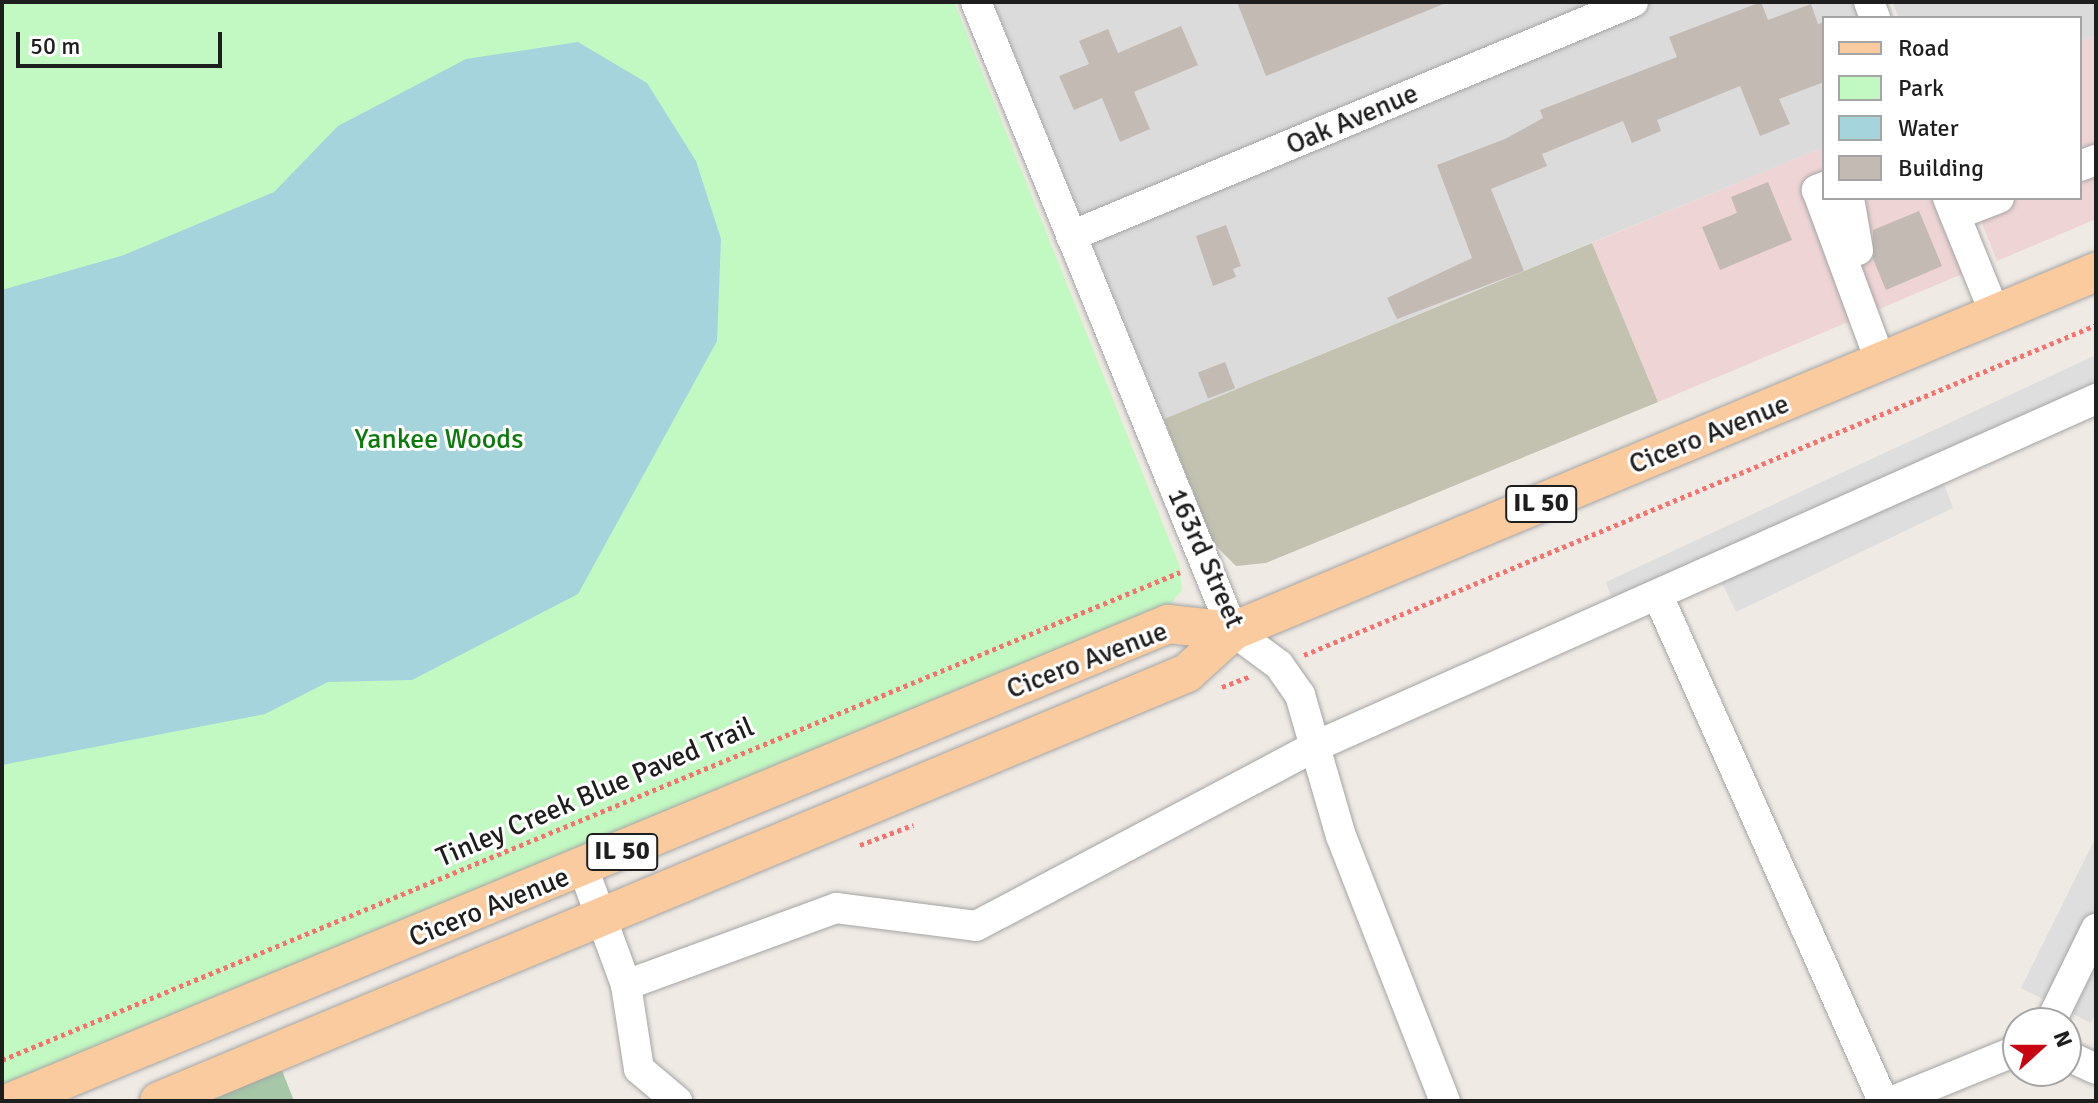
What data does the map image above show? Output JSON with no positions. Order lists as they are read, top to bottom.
{
  "streets": {
    "main road": ["Cicero Avenue", "IL 50"],
    "street": ["Oak Avenue", "163rd Street"],
    "path": ["Tinley Creek Blue Paved Trail"]
  },
  "crossings": [
    ["Oak Avenue", "163rd Street"],
    ["Cicero Avenue", "163rd Street"],
    ["163rd Street", "Tinley Creek Blue Paved Trail"]
  ],
  "parks": ["Yankee Woods"],
  "legend": [
    "Road",
    "Park",
    "Water",
    "Building"
  ],
  "scale_bar": "50 m",
  "north": "right"
}
